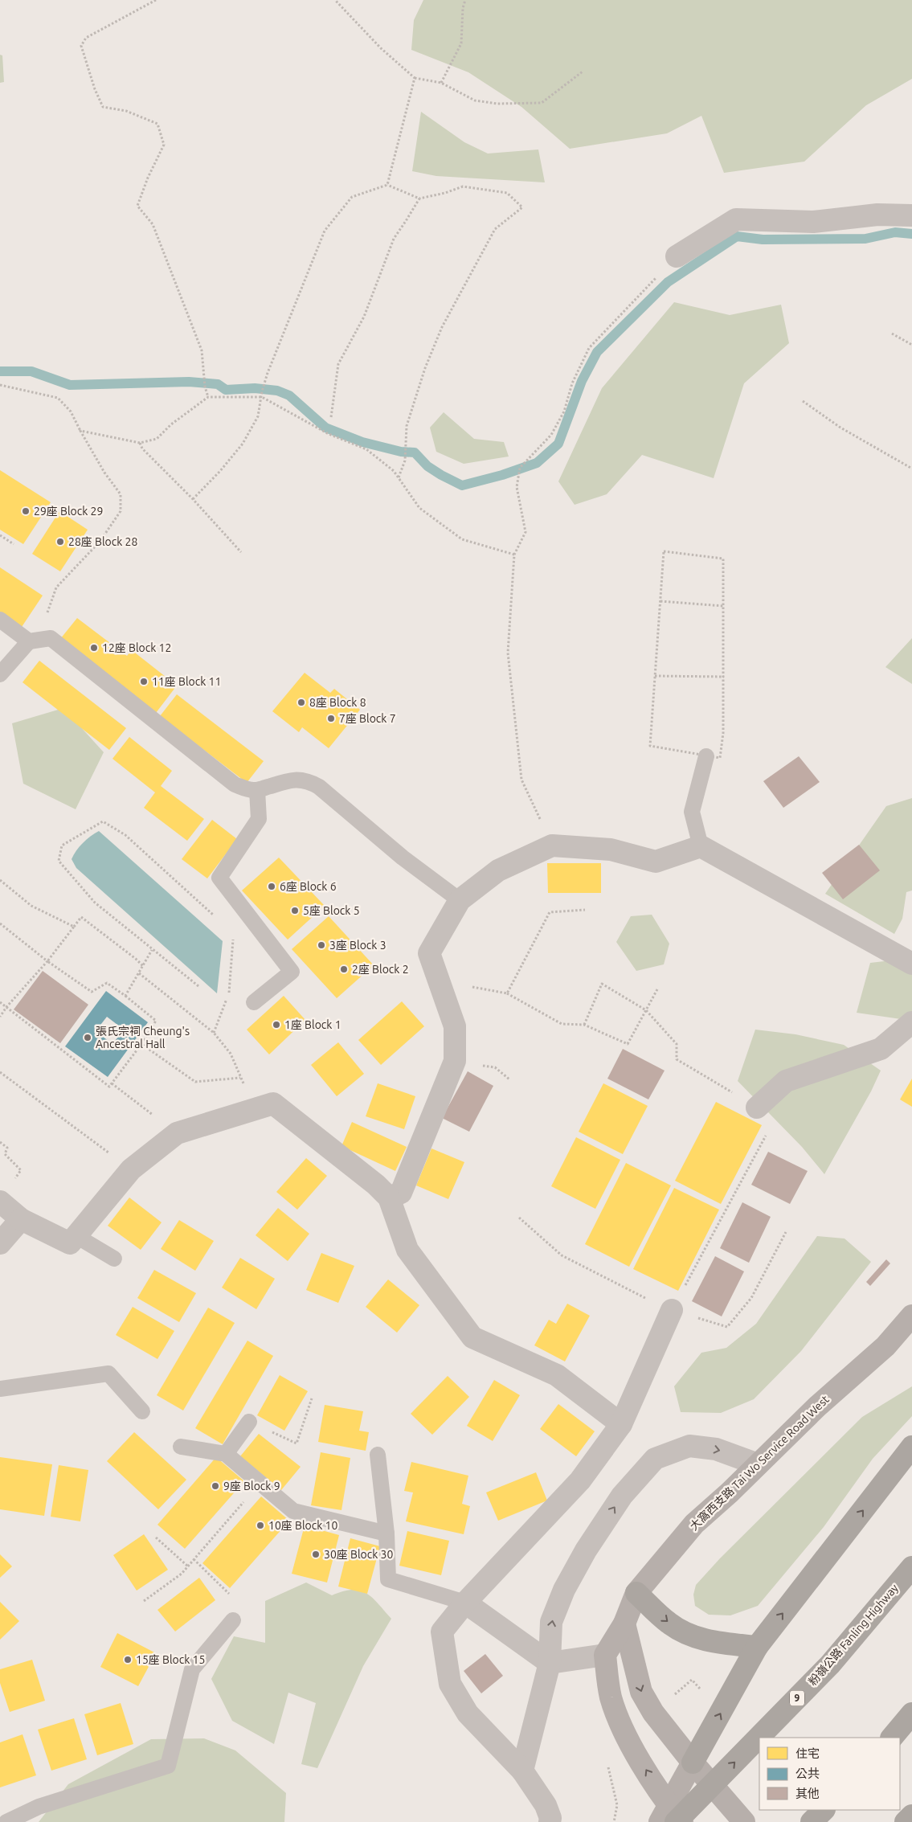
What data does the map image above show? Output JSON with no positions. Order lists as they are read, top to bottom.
{
  "streets": {
    "highway": ["粉嶺公路 Fanling Highway", "9"],
    "main road": ["大窩西支路 Tai Wo Service Road West"]
  },
  "places": [
    "29座 Block 29",
    "28座 Block 28",
    "12座 Block 12",
    "11座 Block 11",
    "8座 Block 8",
    "7座 Block 7",
    "6座 Block 6",
    "5座 Block 5",
    "3座 Block 3",
    "2座 Block 2",
    "1座 Block 1",
    "張氏宗祠 Cheung's Ancestral Hall",
    "9座 Block 9",
    "10座 Block 10",
    "30座 Block 30",
    "15座 Block 15"
  ],
  "legend": ["住宅", "公共", "其他"]
}
